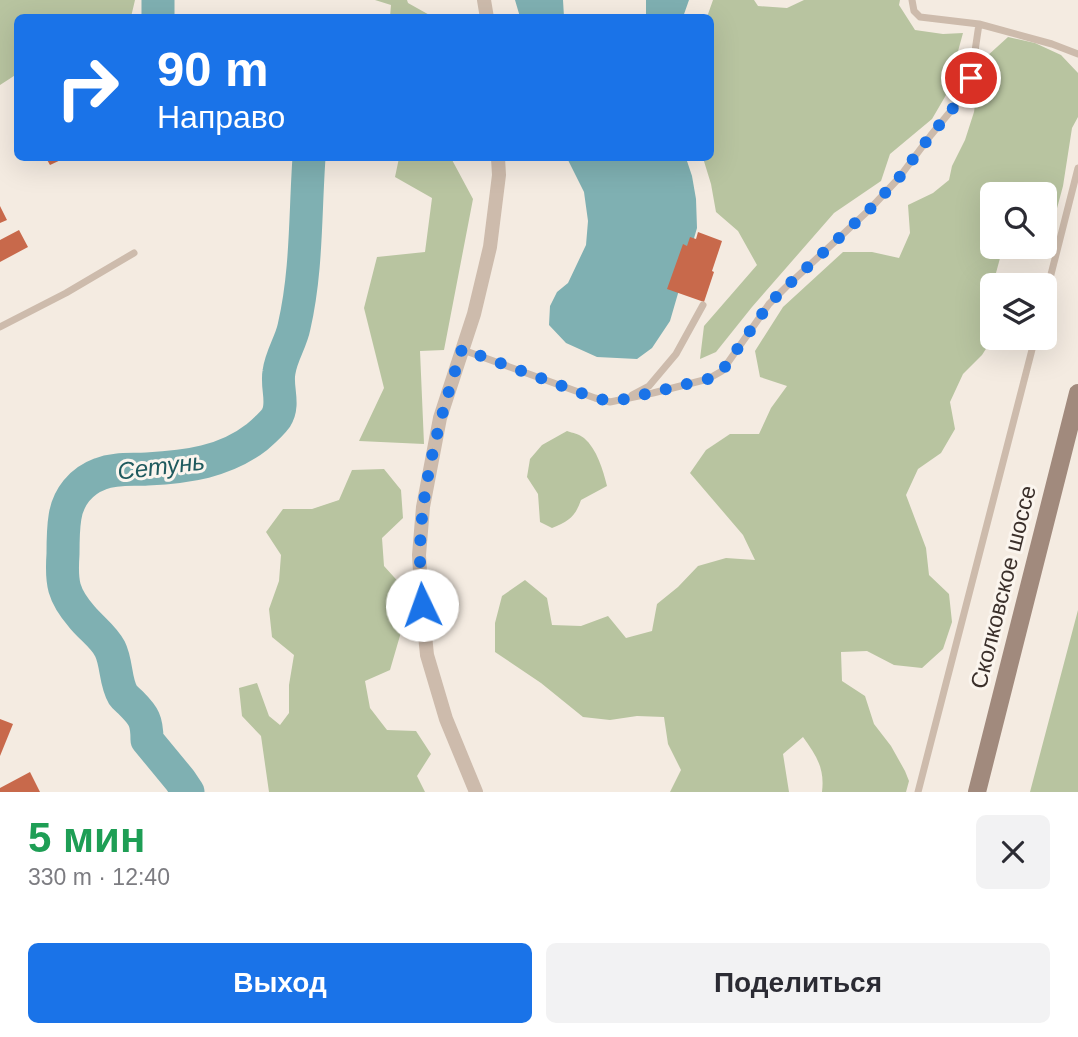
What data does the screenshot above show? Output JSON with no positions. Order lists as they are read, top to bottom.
{
  "streets": {
    "street": ["Сколковское шоссе"]
  },
  "water": ["Сетунь"],
  "page": {
    "turn": ["90 m", "Направо"],
    "heading": ["5 мин", "330 m · 12:40"],
    "buttons": ["Выход", "Поделиться"]
  }
}
